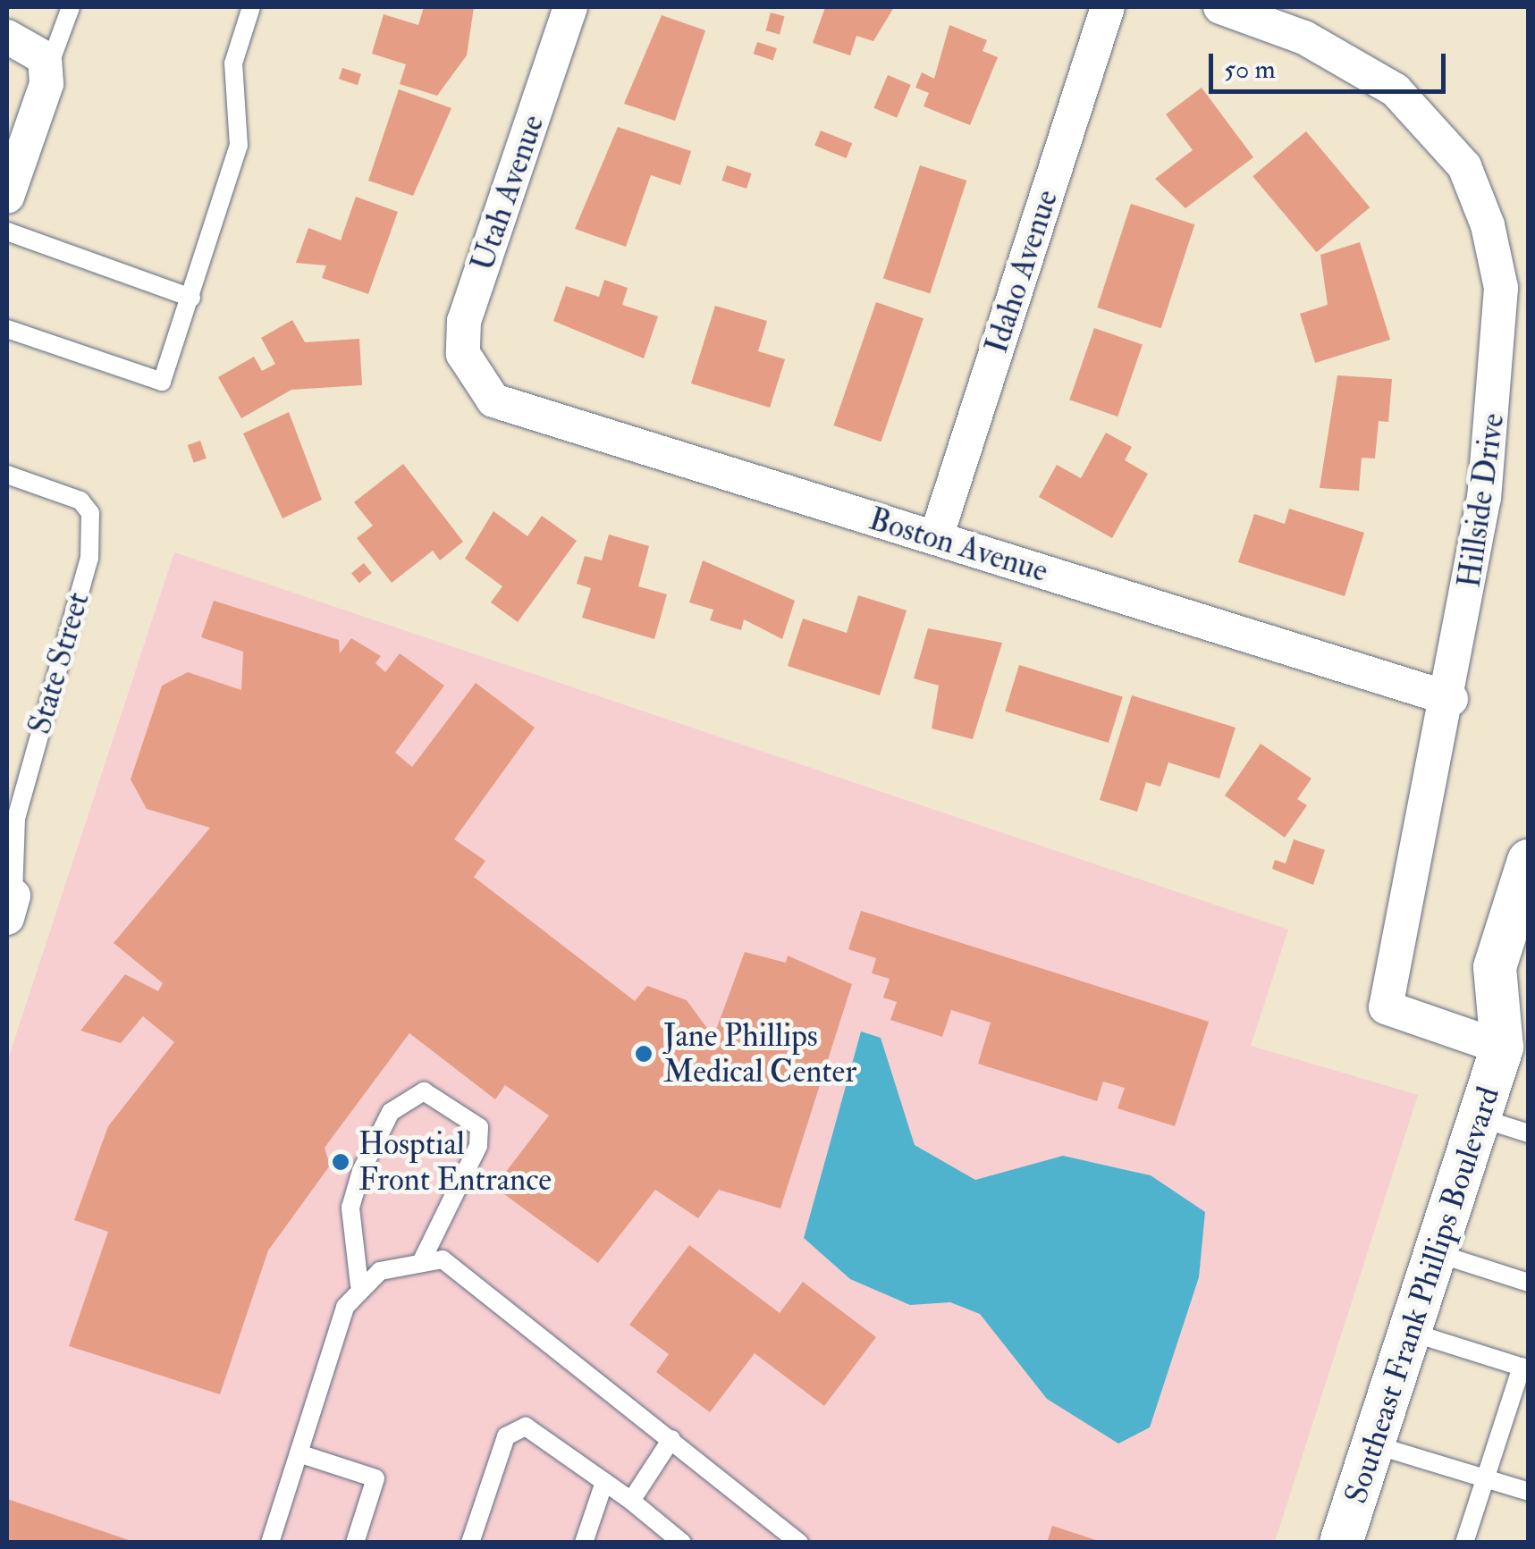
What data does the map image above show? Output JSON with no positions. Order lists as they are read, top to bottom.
{
  "streets": {
    "street": [
      "Utah Avenue",
      "Idaho Avenue",
      "Hillside Drive",
      "Boston Avenue",
      "Southeast Frank Phillips Boulevard"
    ],
    "lane": ["State Street"]
  },
  "crossings": [
    ["Utah Avenue", "Boston Avenue"],
    ["Idaho Avenue", "Boston Avenue"],
    ["Hillside Drive", "Boston Avenue"],
    ["Hillside Drive", "Southeast Frank Phillips Boulevard"]
  ],
  "places": ["Jane Phillips Medical Center", "Hosptial Front Entrance"],
  "scale_bar": "50 m"
}
